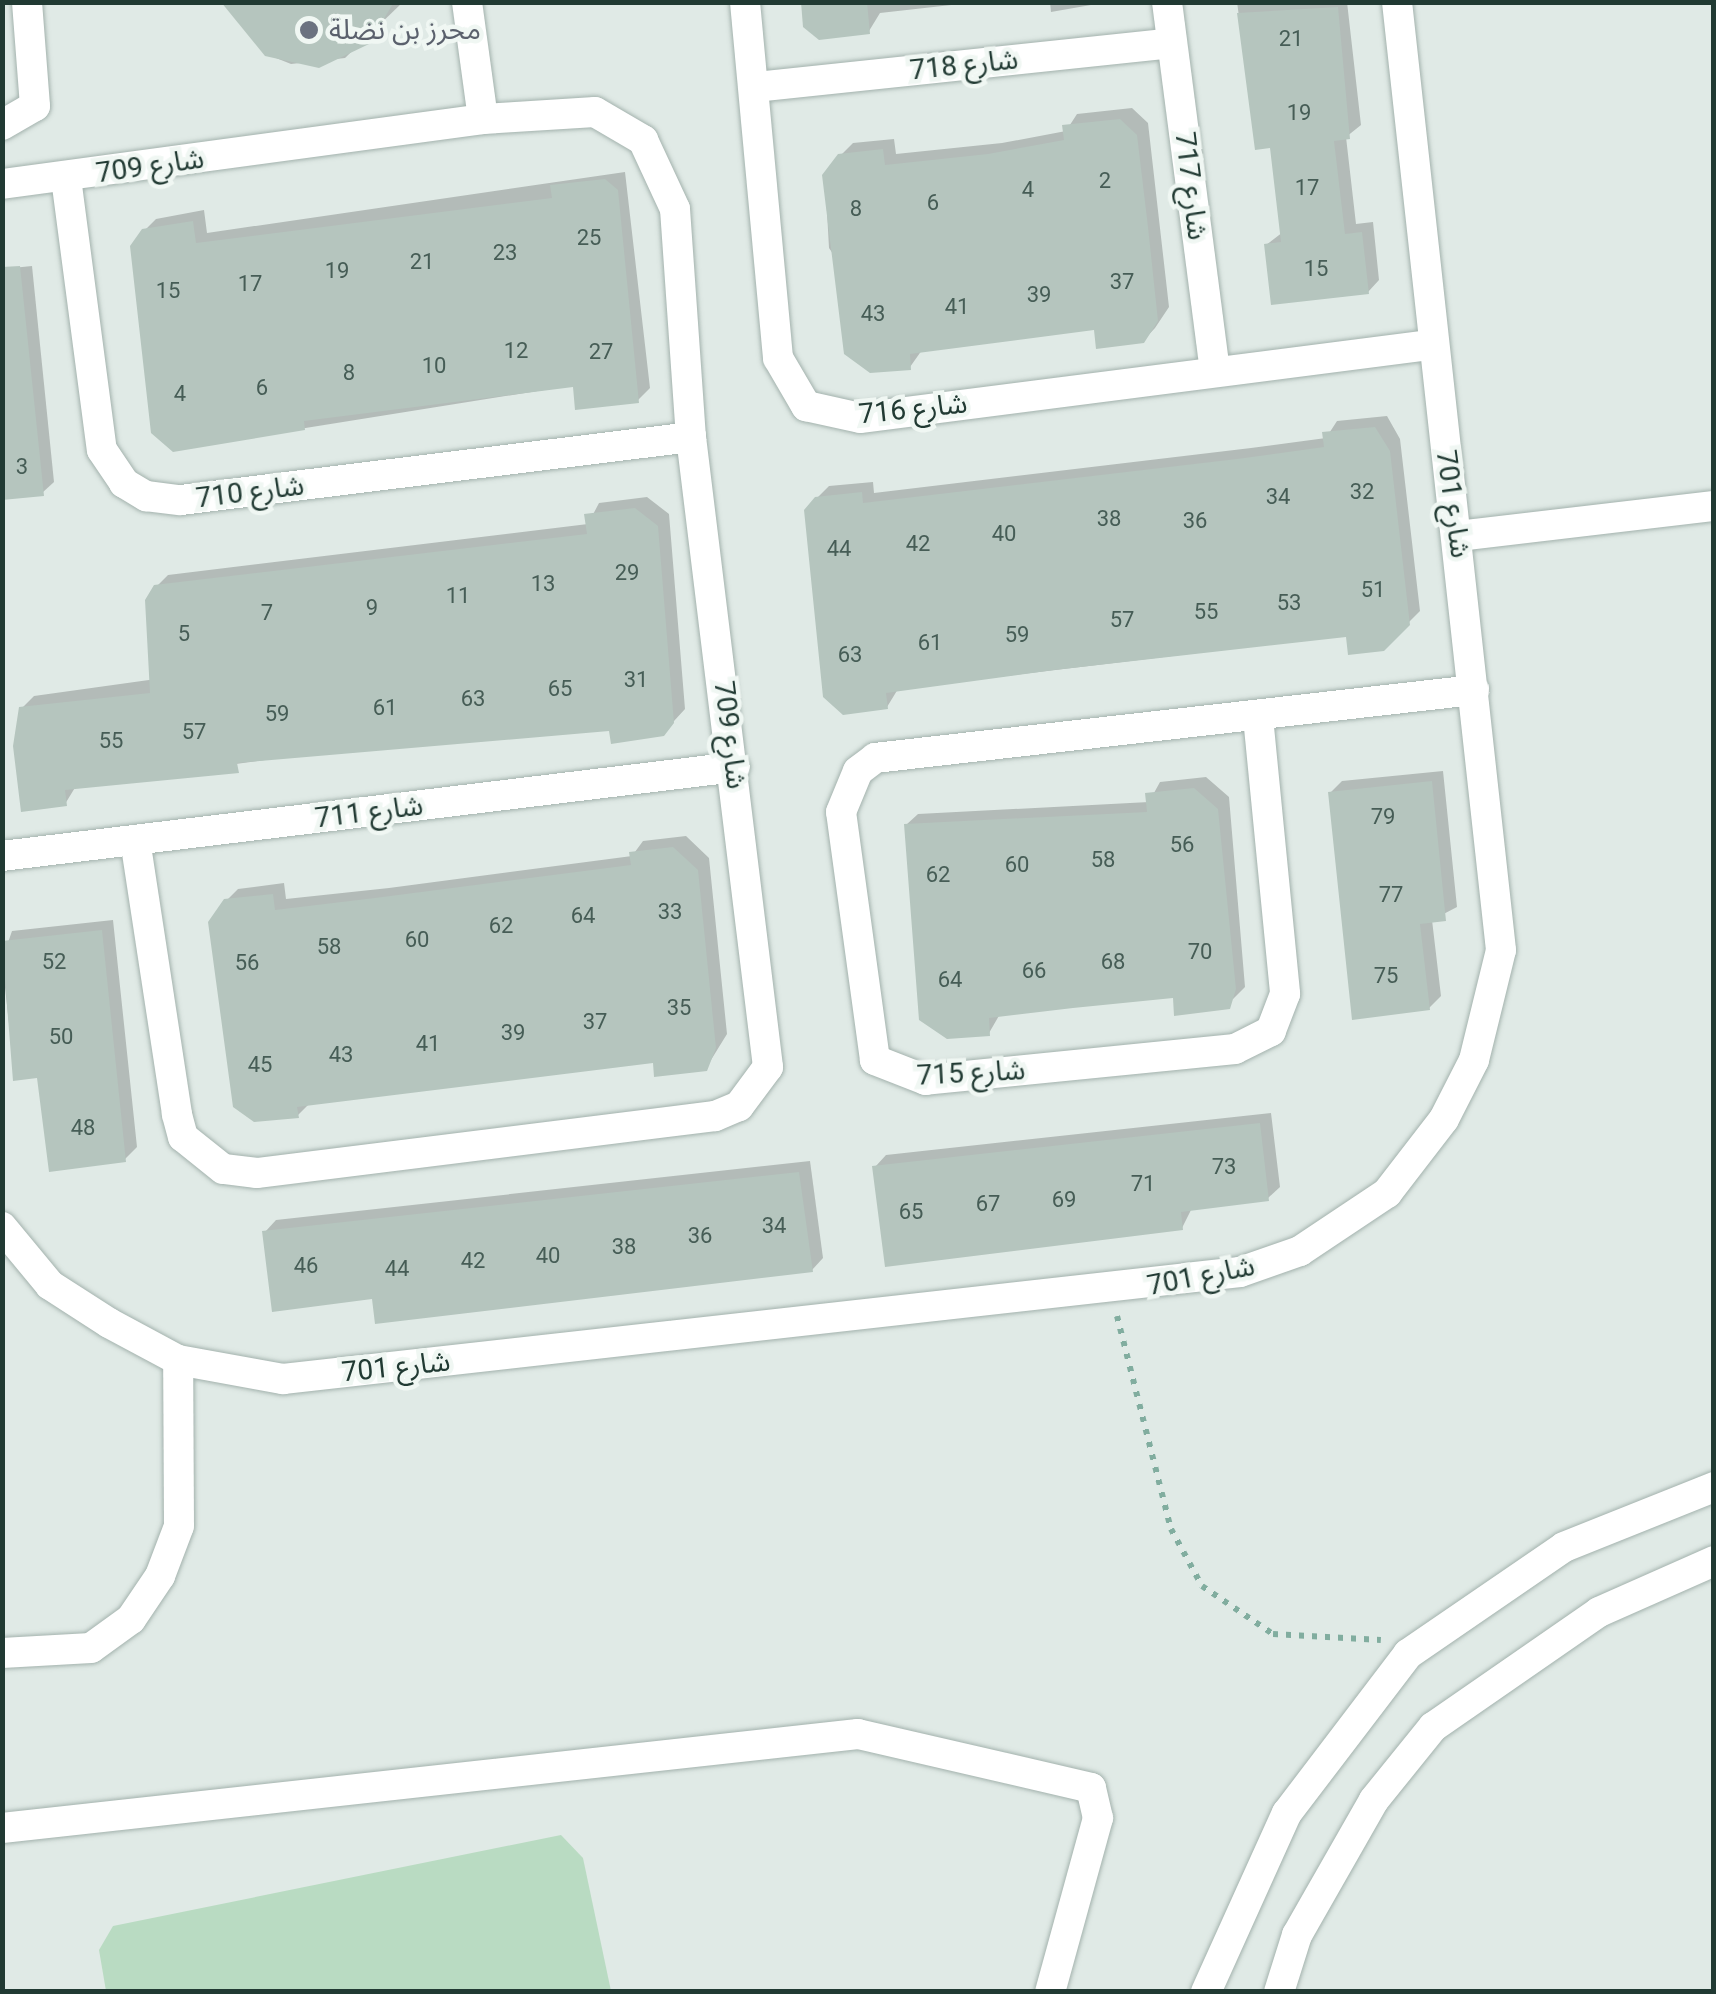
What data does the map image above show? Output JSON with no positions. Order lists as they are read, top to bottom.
{
  "streets": {
    "street": [
      "شارع 718",
      "شارع 709",
      "شارع 717",
      "شارع 716",
      "شارع 710",
      "شارع 701",
      "شارع 711",
      "شارع 715"
    ]
  },
  "crossings": [
    ["شارع 718", "شارع 717"],
    ["شارع 718", "شارع 716"],
    ["شارع 709", "شارع 710"],
    ["شارع 709", "شارع 711"],
    ["شارع 717", "شارع 716"],
    ["شارع 716", "شارع 701"],
    ["شارع 701", "شارع 715"]
  ],
  "places": ["محرز بن نضلة"],
  "house_numbers": [
    "21",
    "19",
    "2",
    "17",
    "4",
    "6",
    "8",
    "25",
    "23",
    "21",
    "15",
    "19",
    "37",
    "17",
    "15",
    "39",
    "41",
    "43",
    "12",
    "27",
    "10",
    "8",
    "6",
    "4",
    "3",
    "32",
    "34",
    "38",
    "36",
    "40",
    "42",
    "44",
    "29",
    "13",
    "51",
    "11",
    "53",
    "9",
    "55",
    "7",
    "57",
    "5",
    "59",
    "61",
    "63",
    "31",
    "65",
    "63",
    "61",
    "59",
    "57",
    "55",
    "79",
    "56",
    "58",
    "60",
    "62",
    "77",
    "33",
    "64",
    "62",
    "60",
    "58",
    "70",
    "52",
    "68",
    "56",
    "66",
    "75",
    "64",
    "35",
    "37",
    "39",
    "50",
    "41",
    "43",
    "45",
    "48",
    "73",
    "71",
    "69",
    "67",
    "65",
    "34",
    "36",
    "38",
    "40",
    "42",
    "46",
    "44"
  ]
}
